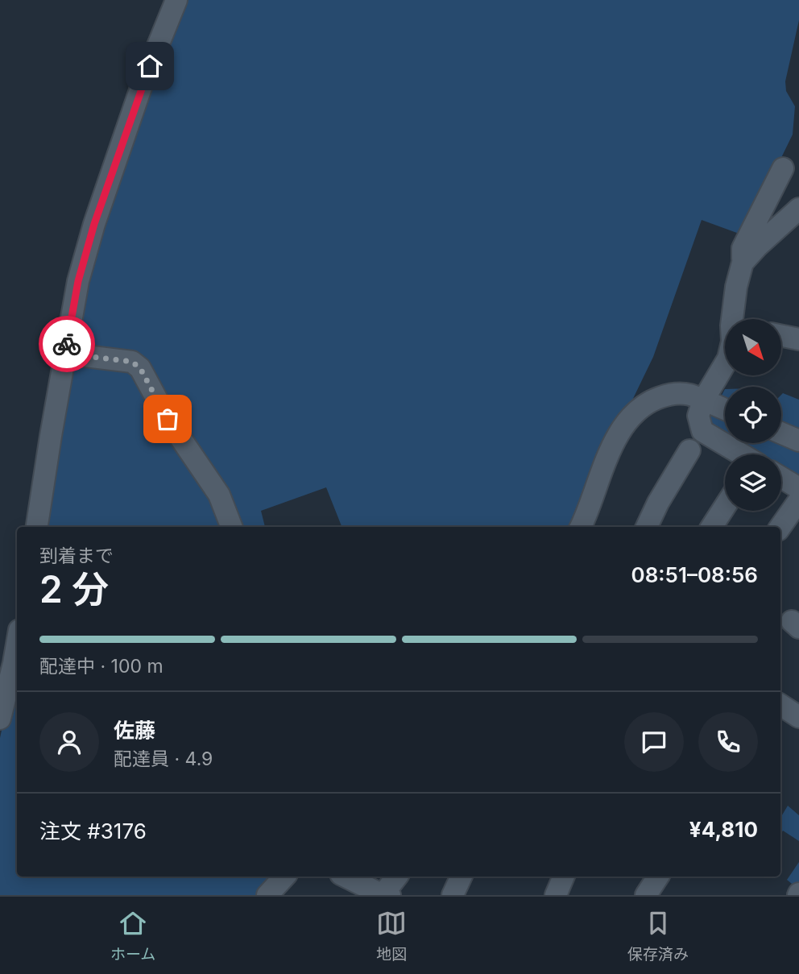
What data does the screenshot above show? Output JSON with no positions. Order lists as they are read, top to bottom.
{
  "north": "bottom right",
  "page": {
    "heading": ["2 分", "到着まで", "08:51–08:56"],
    "panel": [
      "佐藤",
      "配達員 · 4.9",
      "注文 #3176",
      "¥4,810"
    ],
    "bar": "配達中 · 100 m",
    "tabs": ["ホーム", "地図", "保存済み"]
  }
}
